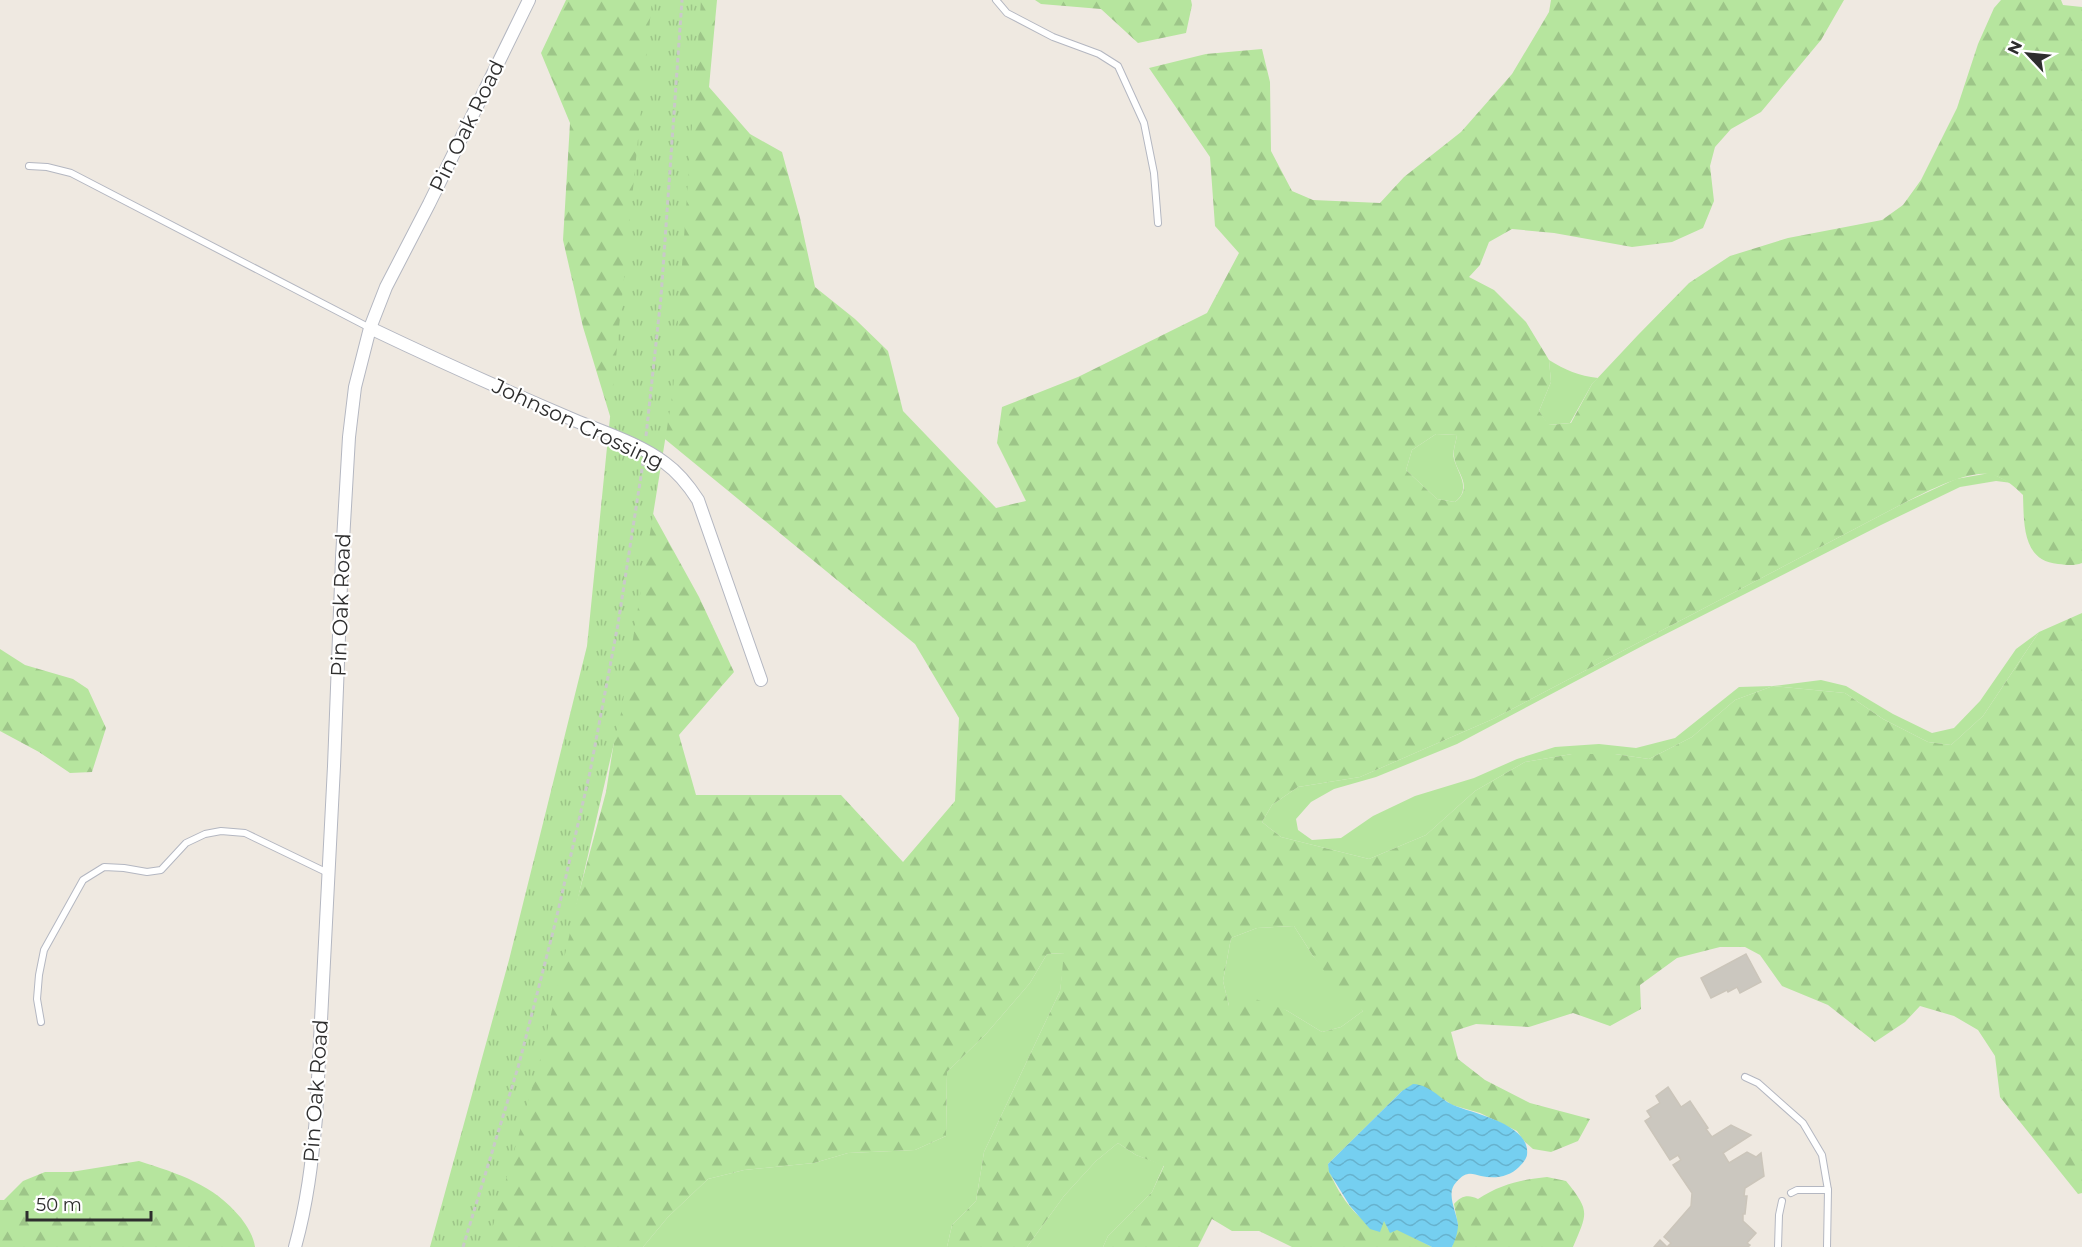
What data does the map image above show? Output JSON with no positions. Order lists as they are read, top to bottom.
{
  "streets": {
    "street": ["Pin Oak Road", "Johnson Crossing"]
  },
  "crossings": [
    ["Pin Oak Road", "Johnson Crossing"]
  ],
  "scale_bar": "50 m",
  "north": "top left"
}
